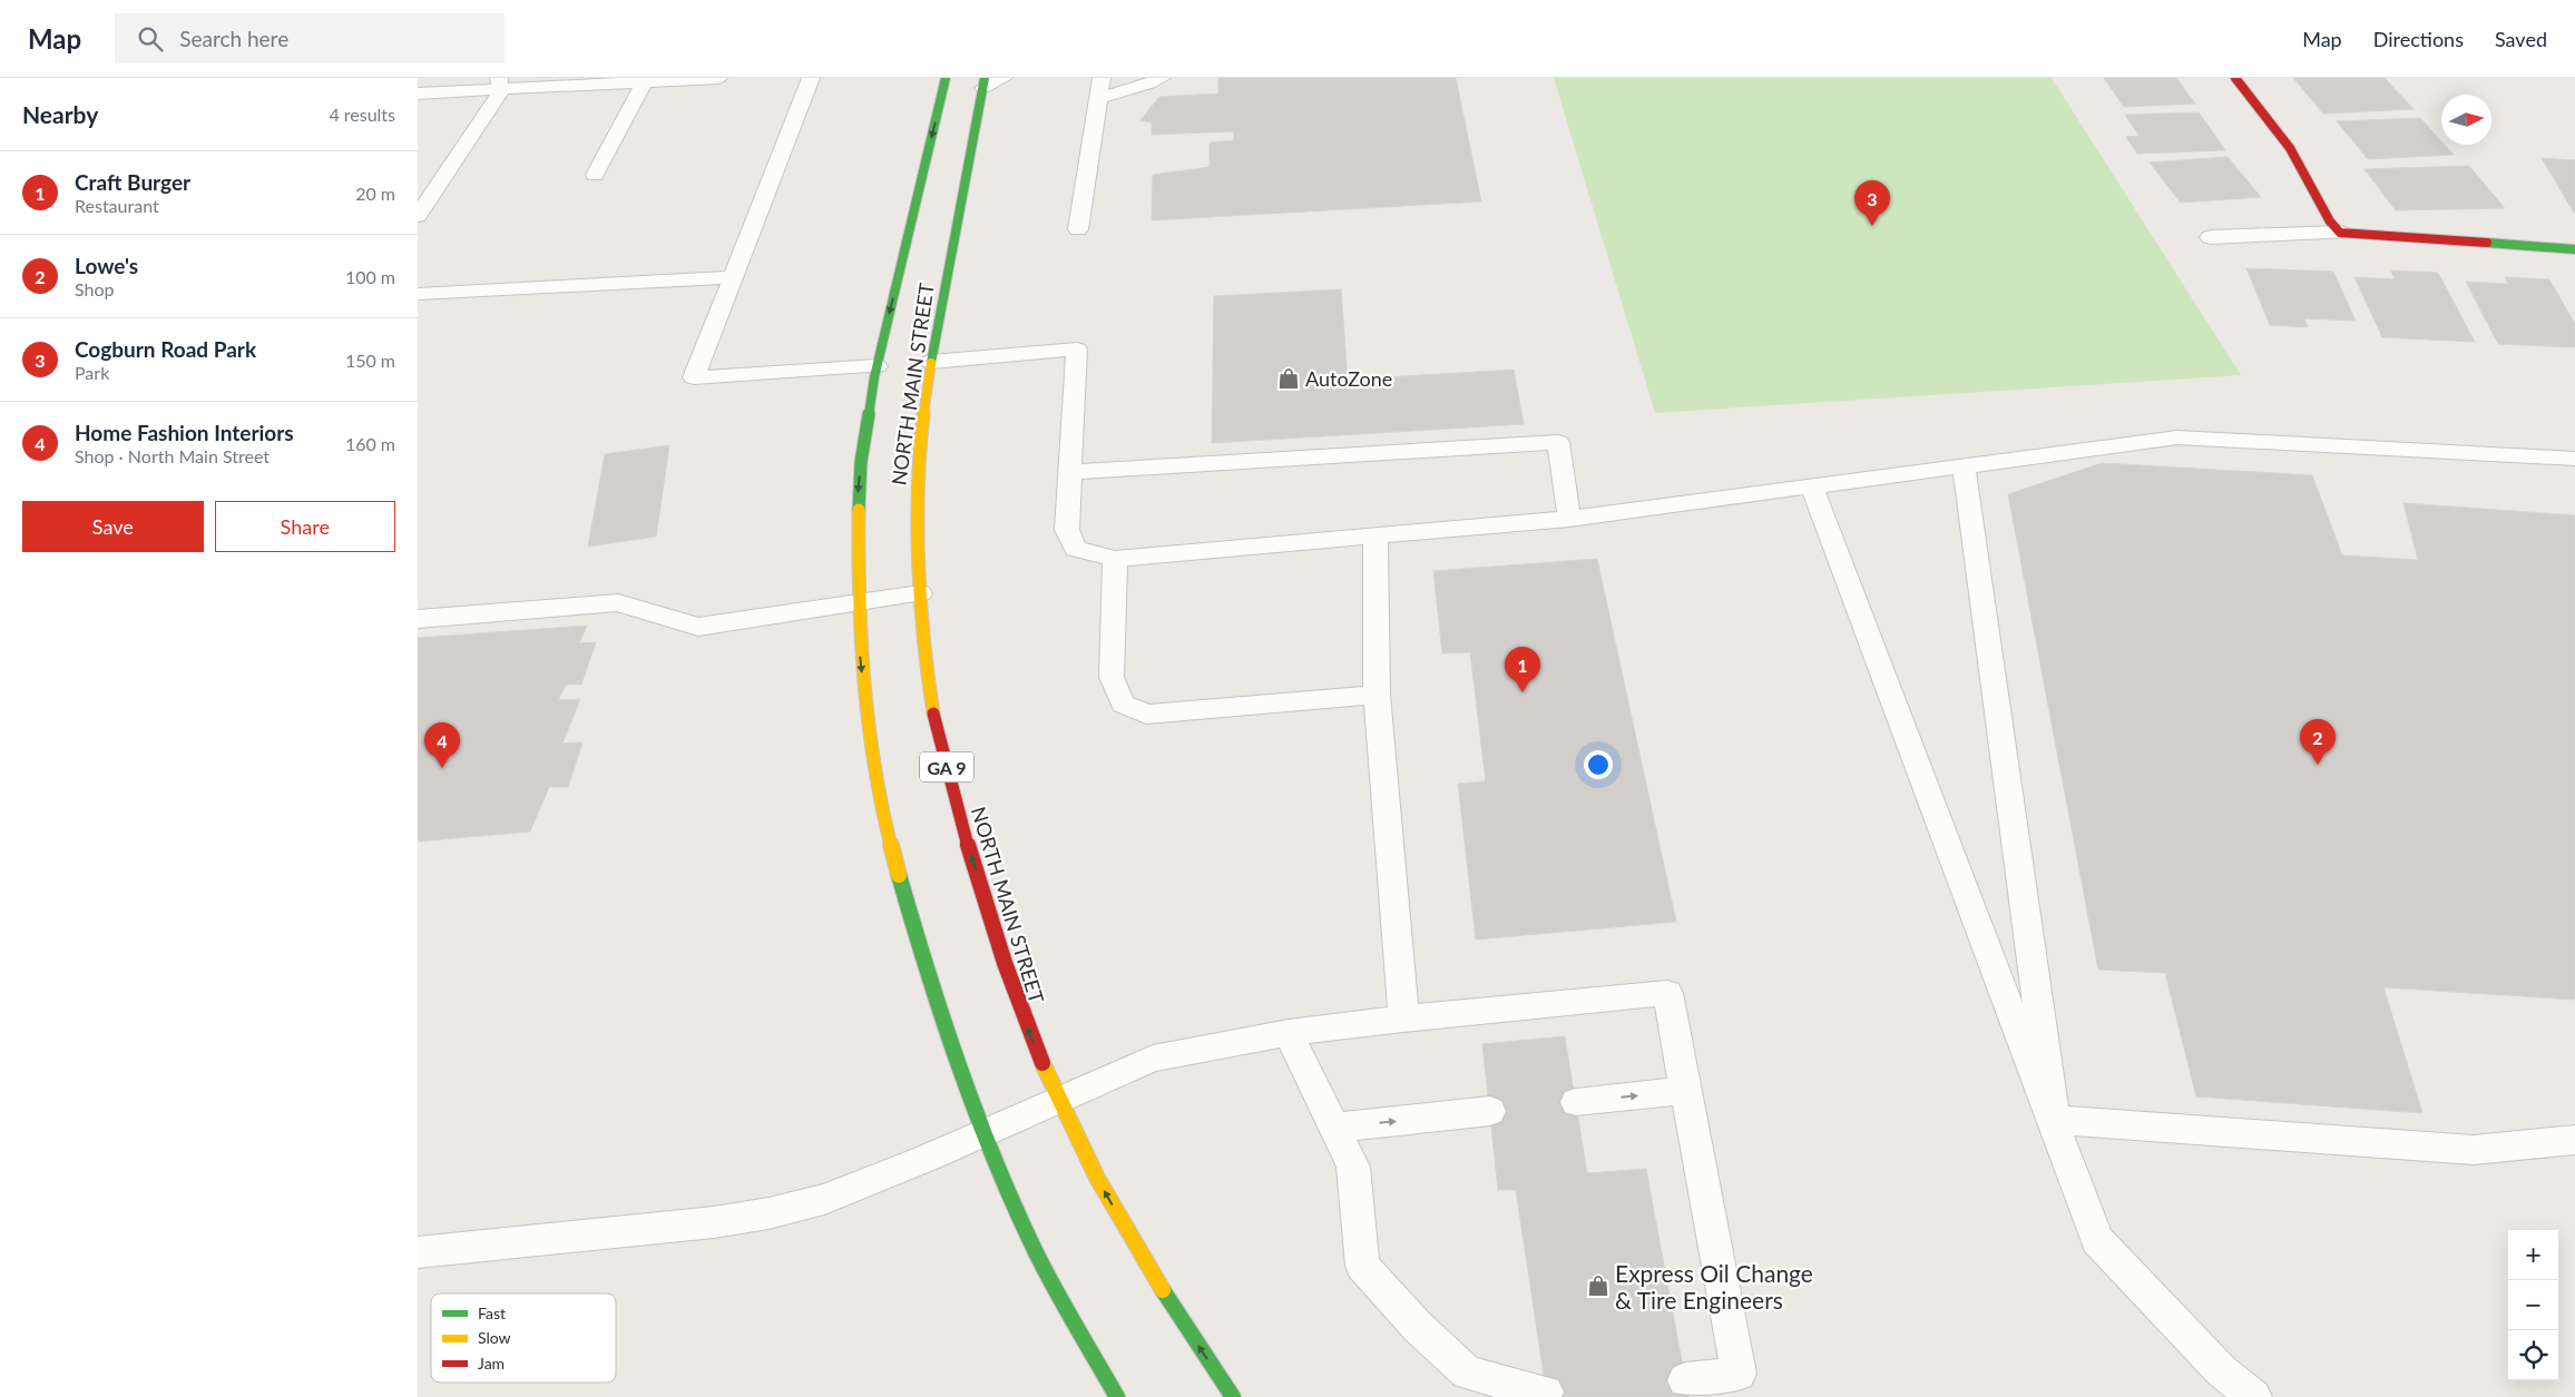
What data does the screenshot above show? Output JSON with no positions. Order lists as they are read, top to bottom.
{
  "streets": {
    "main road": ["NORTH MAIN STREET", "GA 9"]
  },
  "places": {
    "shop": ["AutoZone", "Express Oil Change & Tire Engineers"]
  },
  "legend": ["Fast", "Slow", "Jam"],
  "north": "right",
  "page": {
    "header": "Map",
    "search": "Search here",
    "nav": ["Map", "Directions", "Saved"],
    "heading": ["Nearby", "4 results"],
    "list": [
      {
        "mark": "1",
        "name": "Craft Burger",
        "note": "Restaurant",
        "value": "20 m"
      },
      {
        "mark": "2",
        "name": "Lowe's",
        "note": "Shop",
        "value": "100 m"
      },
      {
        "mark": "3",
        "name": "Cogburn Road Park",
        "note": "Park",
        "value": "150 m"
      },
      {
        "mark": "4",
        "name": "Home Fashion Interiors",
        "note": "Shop · North Main Street",
        "value": "160 m"
      }
    ],
    "pins": [
      "3",
      "1",
      "2",
      "4"
    ],
    "buttons": ["Save", "Share"],
    "map_buttons": ["+", "−"]
  }
}
